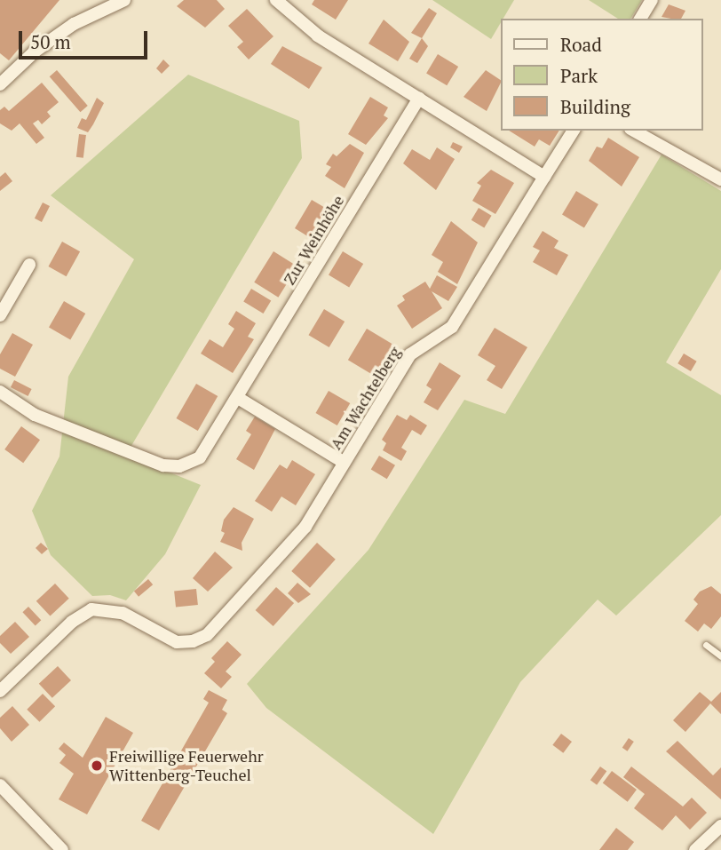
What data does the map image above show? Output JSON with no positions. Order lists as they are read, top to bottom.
{
  "streets": {
    "street": ["Zur Weinhöhe", "Am Wachtelberg"]
  },
  "places": ["Freiwillige Feuerwehr Wittenberg-Teuchel"],
  "legend": ["Road", "Park", "Building"],
  "scale_bar": "50 m"
}
